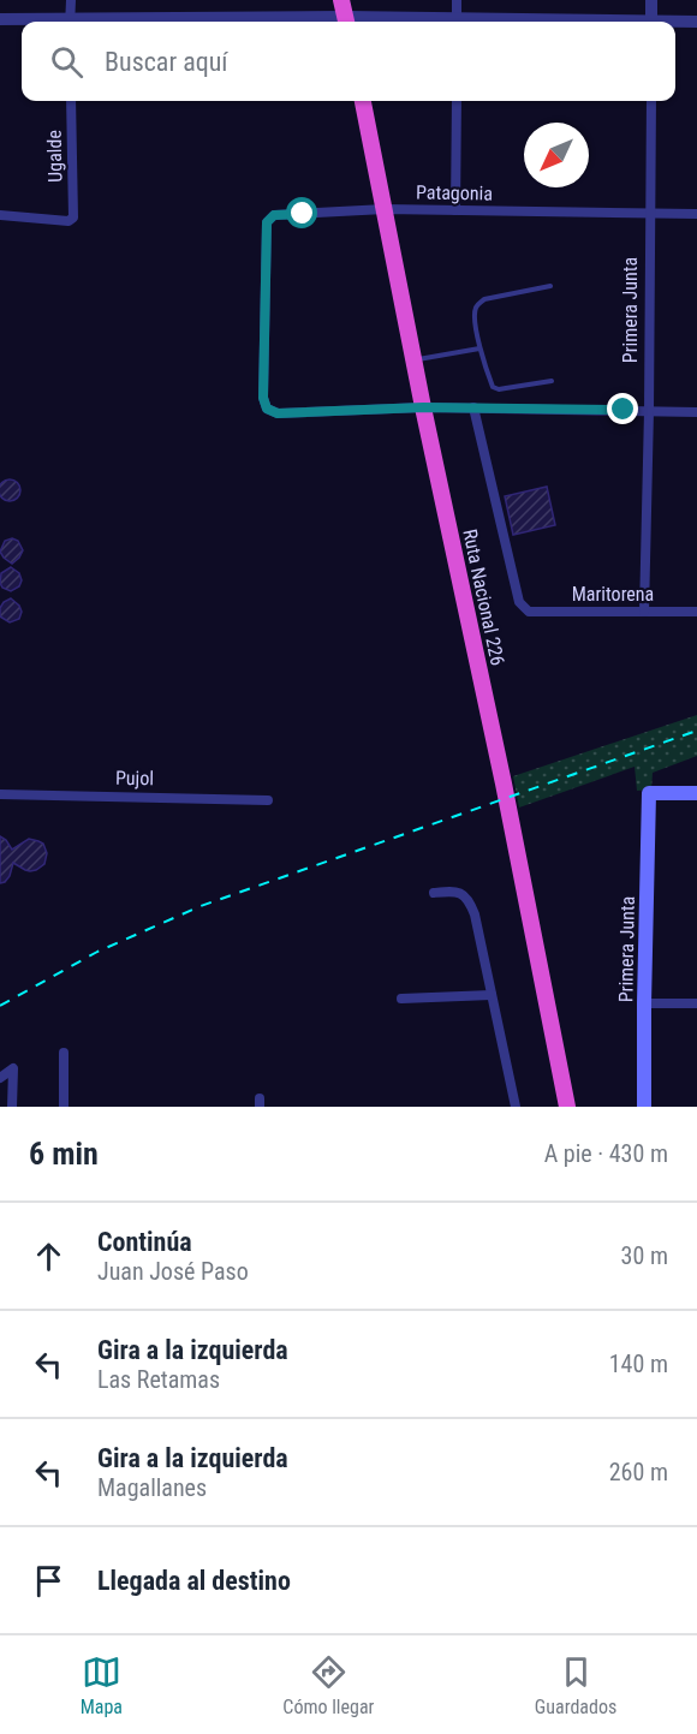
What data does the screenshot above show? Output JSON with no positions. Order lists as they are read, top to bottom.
{
  "streets": {
    "highway": ["Ruta Nacional 226"],
    "main road": ["Primera Junta"],
    "street": [
      "Ugalde",
      "Patagonia",
      "Maritorena",
      "Pujol"
    ]
  },
  "crossings": [
    ["Patagonia", "Primera Junta"],
    ["Patagonia", "Ruta Nacional 226"],
    ["Primera Junta", "Maritorena"]
  ],
  "north": "bottom left",
  "page": {
    "search": "Buscar aquí",
    "heading": ["6 min", "A pie · 430 m"],
    "list": [
      ["Continúa", "Juan José Paso", "30 m"],
      ["Gira a la izquierda", "Las Retamas", "140 m"],
      ["Gira a la izquierda", "Magallanes", "260 m"],
      "Llegada al destino"
    ],
    "nav": ["Mapa", "Cómo llegar", "Guardados"]
  }
}
